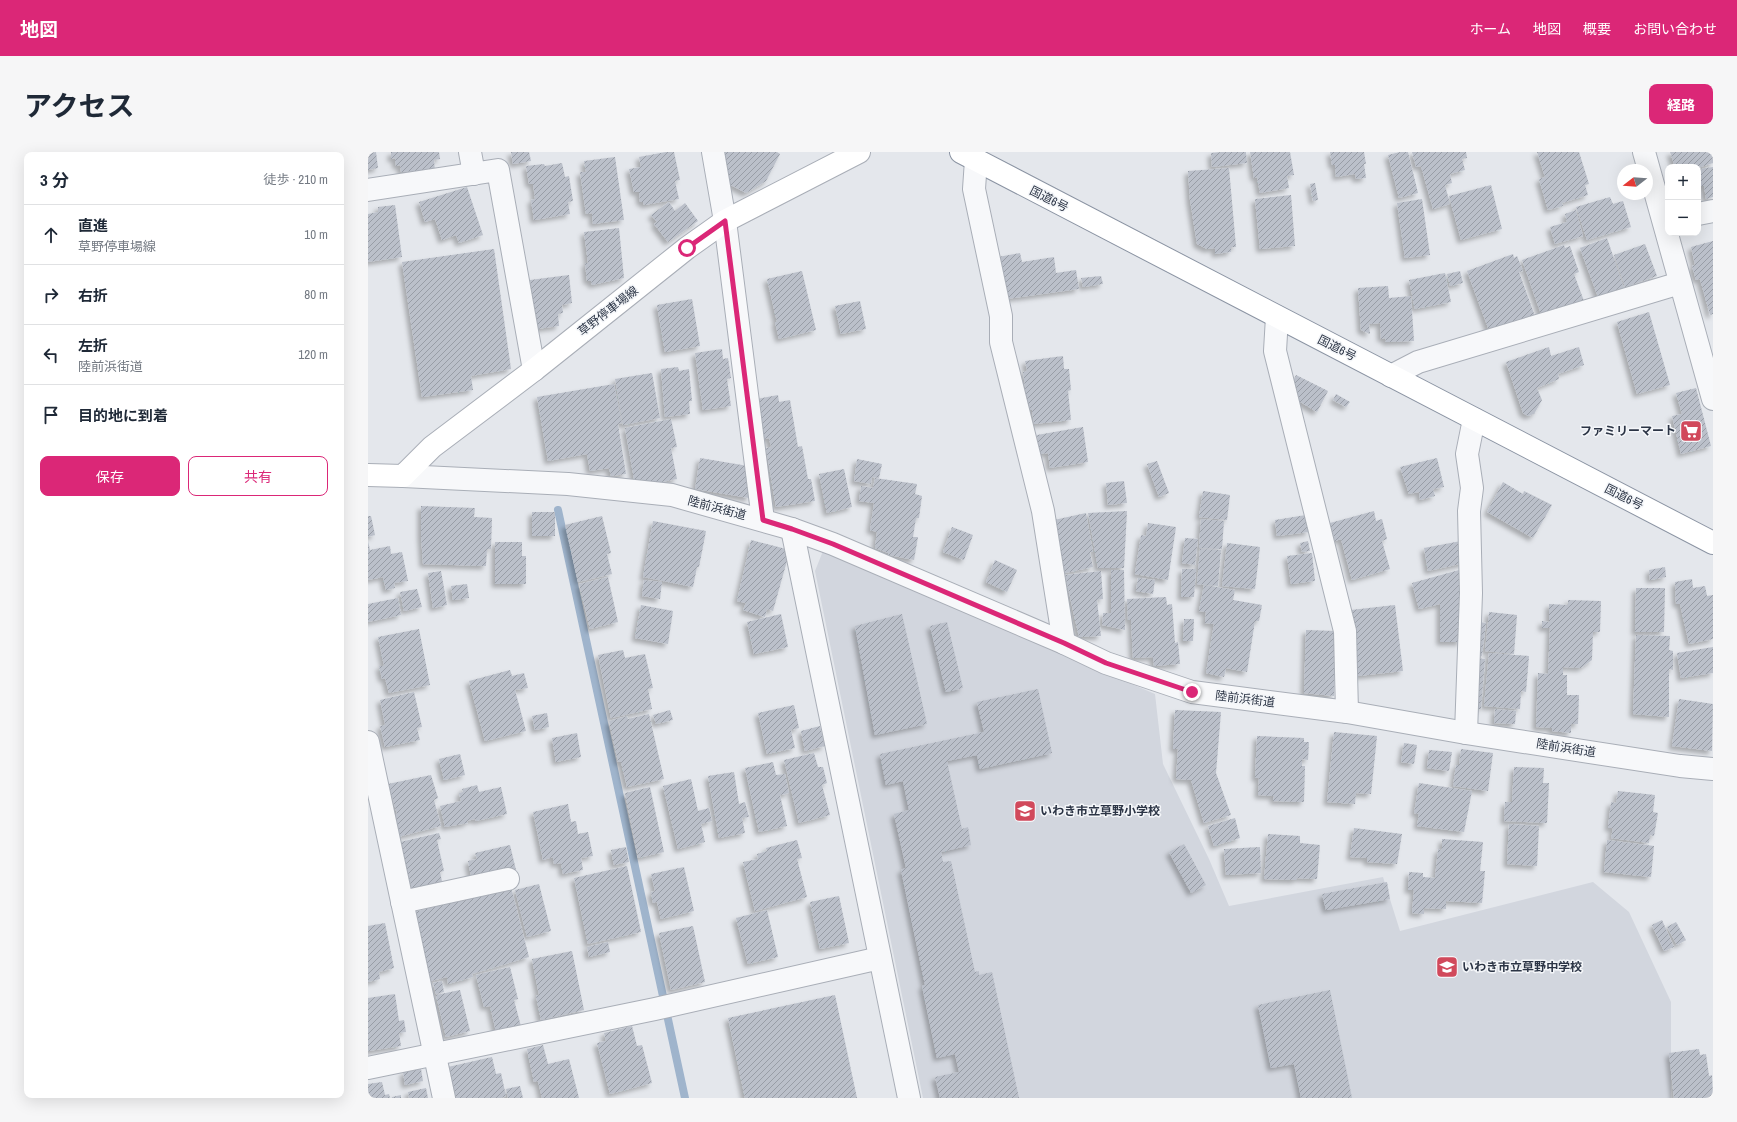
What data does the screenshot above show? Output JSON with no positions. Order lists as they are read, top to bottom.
{
  "streets": {
    "main road": ["国道6号", "草野停車場線"],
    "street": ["陸前浜街道"]
  },
  "crossings": [
    ["草野停車場線", "陸前浜街道"]
  ],
  "places": {
    "supermarket": ["ファミリーマート"],
    "school or university": ["いわき市立草野小学校", "いわき市立草野中学校"]
  },
  "north": "left",
  "page": {
    "header": "地図",
    "nav": [
      "ホーム",
      "地図",
      "概要",
      "お問い合わせ"
    ],
    "title": "アクセス",
    "buttons": [
      "経路",
      ["保存", "共有"]
    ],
    "heading": ["3 分", "徒歩 · 210 m"],
    "map_buttons": ["+", "−"],
    "list": [
      ["直進", "草野停車場線", "10 m"],
      ["右折", "80 m"],
      ["左折", "陸前浜街道", "120 m"],
      "目的地に到着"
    ]
  }
}
